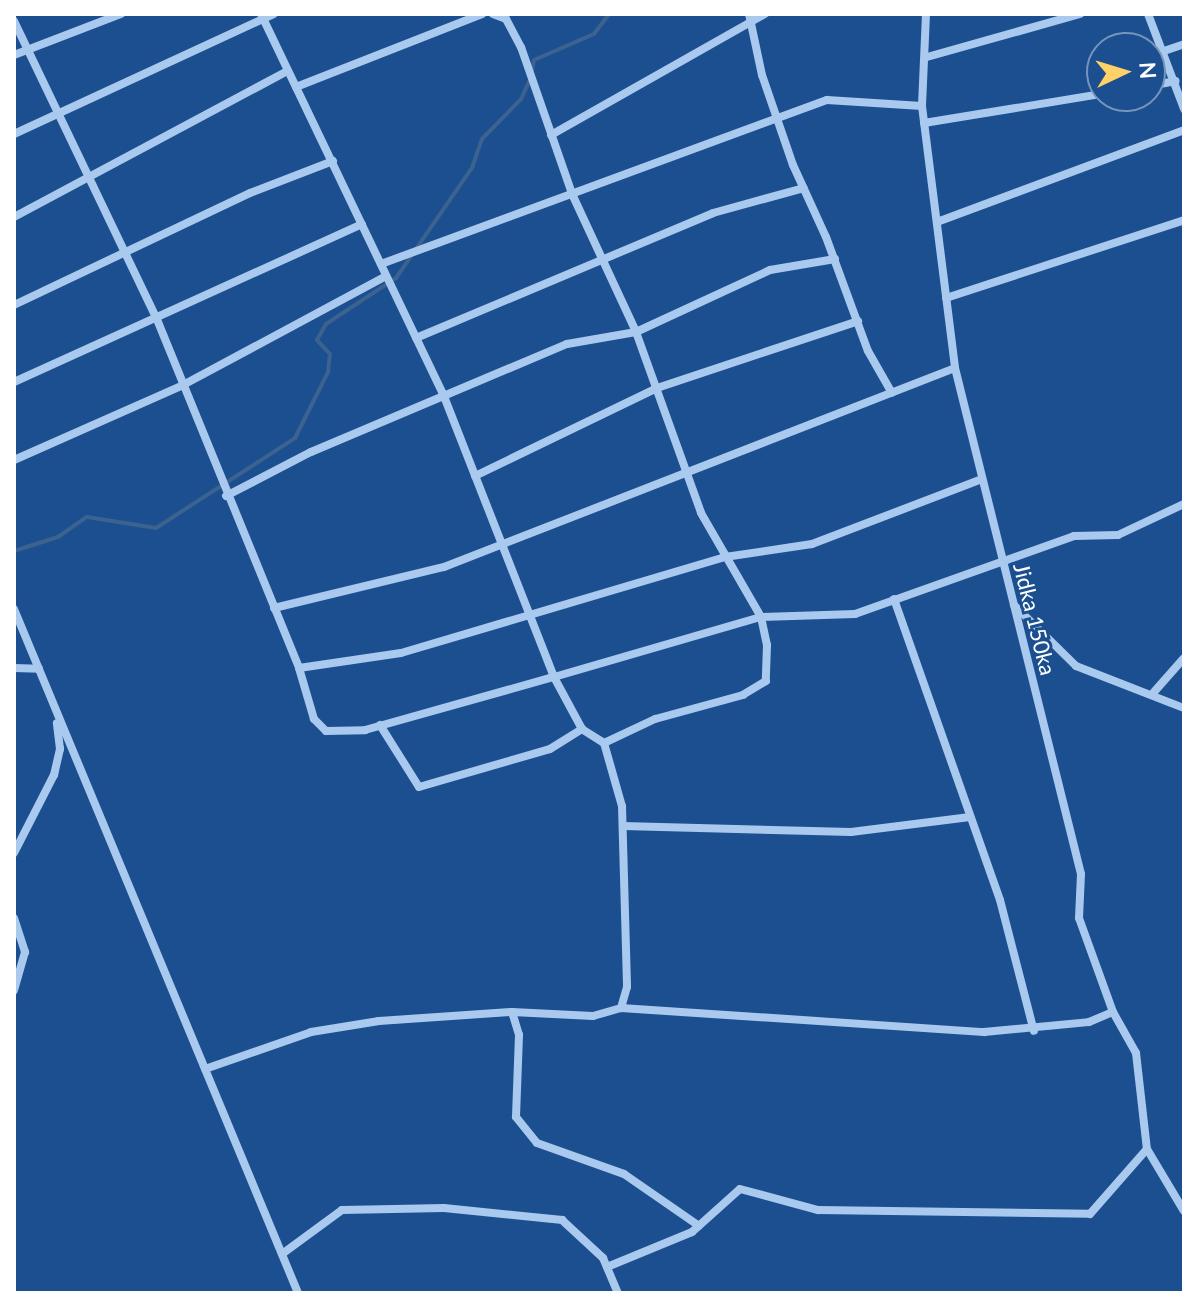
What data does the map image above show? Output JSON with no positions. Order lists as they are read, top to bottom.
{
  "streets": {
    "street": ["Jidka 150ka"]
  },
  "north": "right"
}
